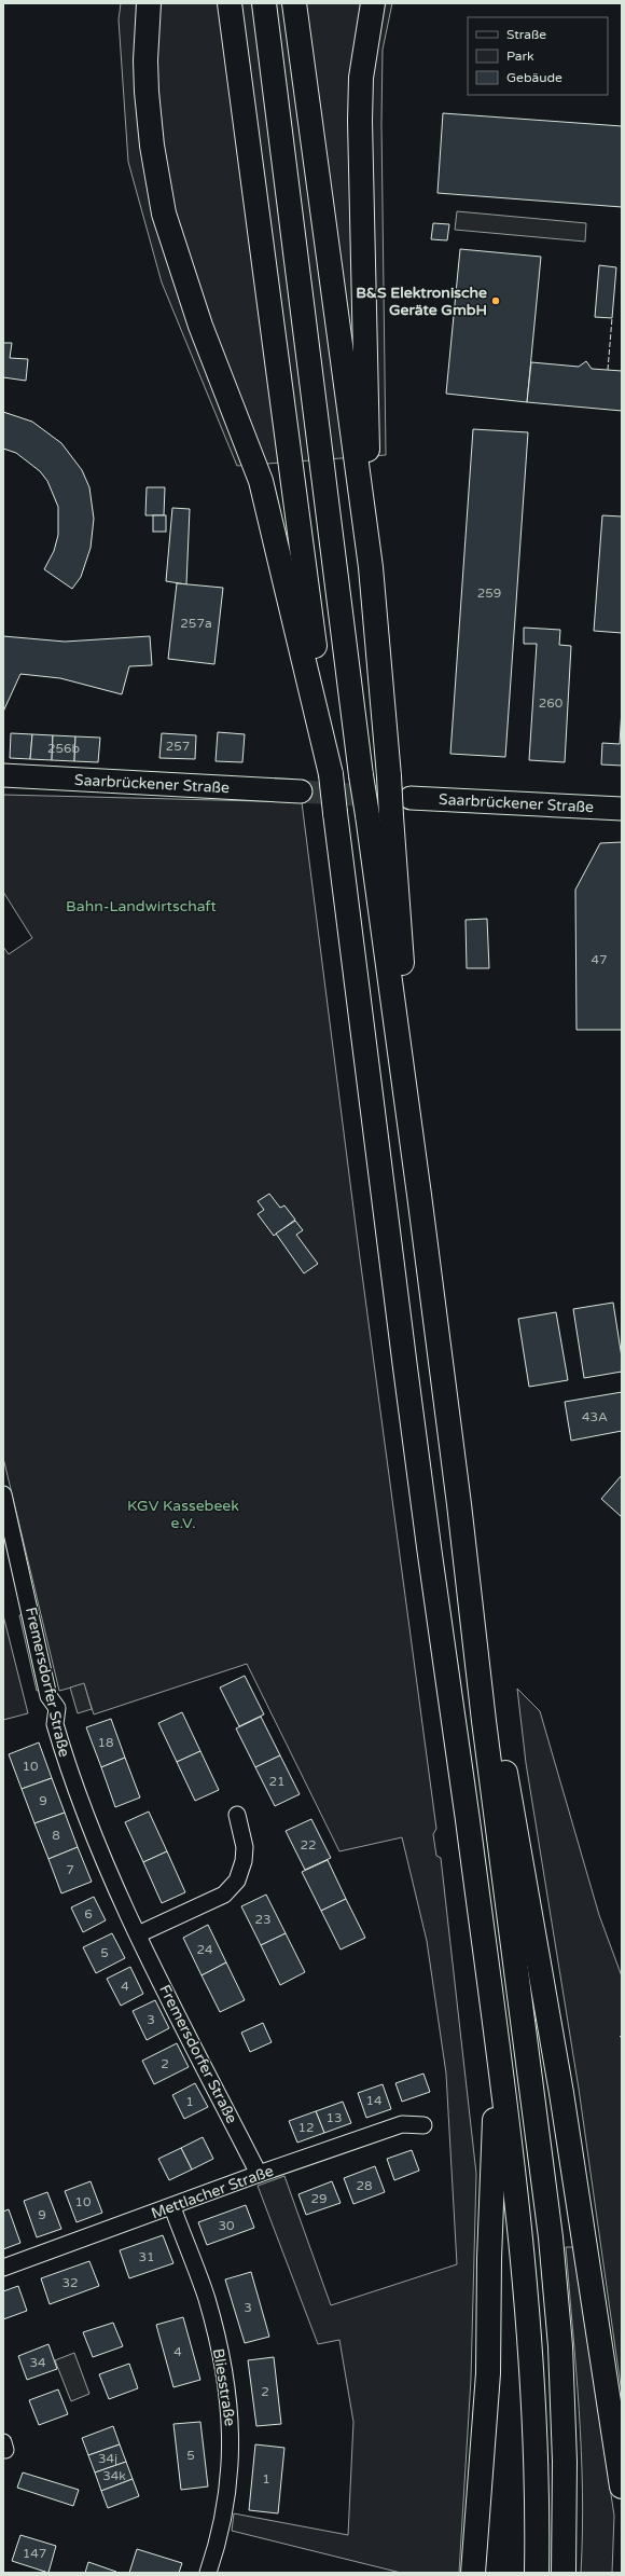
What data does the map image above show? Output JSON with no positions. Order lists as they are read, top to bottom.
{
  "streets": {
    "street": [
      "Saarbrückener Straße",
      "Fremersdorfer Straße",
      "Mettlacher Straße",
      "Bliesstraße"
    ]
  },
  "crossings": [
    ["Fremersdorfer Straße", "Mettlacher Straße"],
    ["Mettlacher Straße", "Bliesstraße"]
  ],
  "parks": ["Bahn-Landwirtschaft", "KGV Kassebeek e.V."],
  "places": ["B&S Elektronische Geräte GmbH"],
  "house_numbers": [
    "259",
    "257a",
    "260",
    "257",
    "256b",
    "47",
    "43A",
    "18",
    "10",
    "21",
    "9",
    "8",
    "22",
    "7",
    "6",
    "23",
    "24",
    "5",
    "4",
    "3",
    "2",
    "14",
    "1",
    "13",
    "12",
    "28",
    "29",
    "10",
    "9",
    "30",
    "31",
    "32",
    "3",
    "4",
    "34",
    "2",
    "5",
    "34j",
    "34k",
    "1",
    "147"
  ],
  "legend": ["Straße", "Park", "Gebäude"]
}
